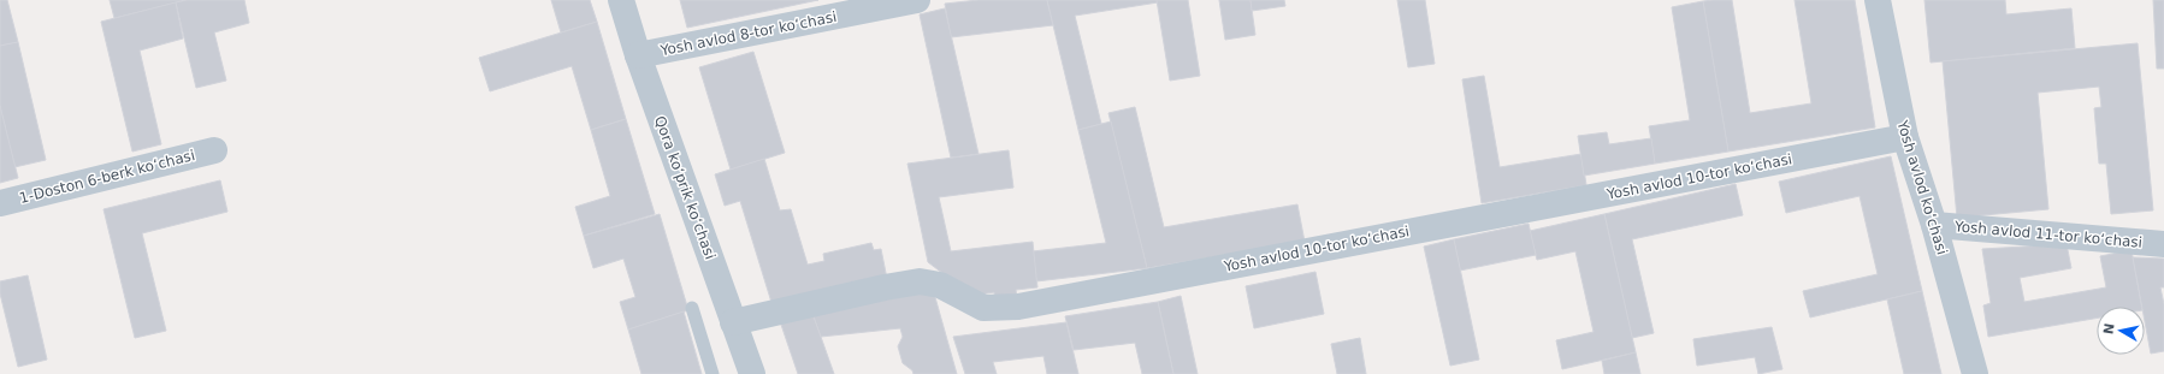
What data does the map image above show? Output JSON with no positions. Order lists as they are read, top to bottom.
{
  "streets": {
    "street": [
      "Yosh avlod 8-tor koʻchasi",
      "1-Doston 6-berk koʻchasi",
      "Yosh avlod 10-tor koʻchasi",
      "Qora koʻprik koʻchasi",
      "Yosh avlod koʻchasi",
      "Yosh avlod 11-tor koʻchasi"
    ]
  },
  "crossings": [
    ["Yosh avlod 8-tor koʻchasi", "Qora koʻprik koʻchasi"],
    ["Yosh avlod 10-tor koʻchasi", "Qora koʻprik koʻchasi"],
    ["Yosh avlod 10-tor koʻchasi", "Yosh avlod koʻchasi"],
    ["Yosh avlod koʻchasi", "Yosh avlod 11-tor koʻchasi"]
  ],
  "north": "left"
}
